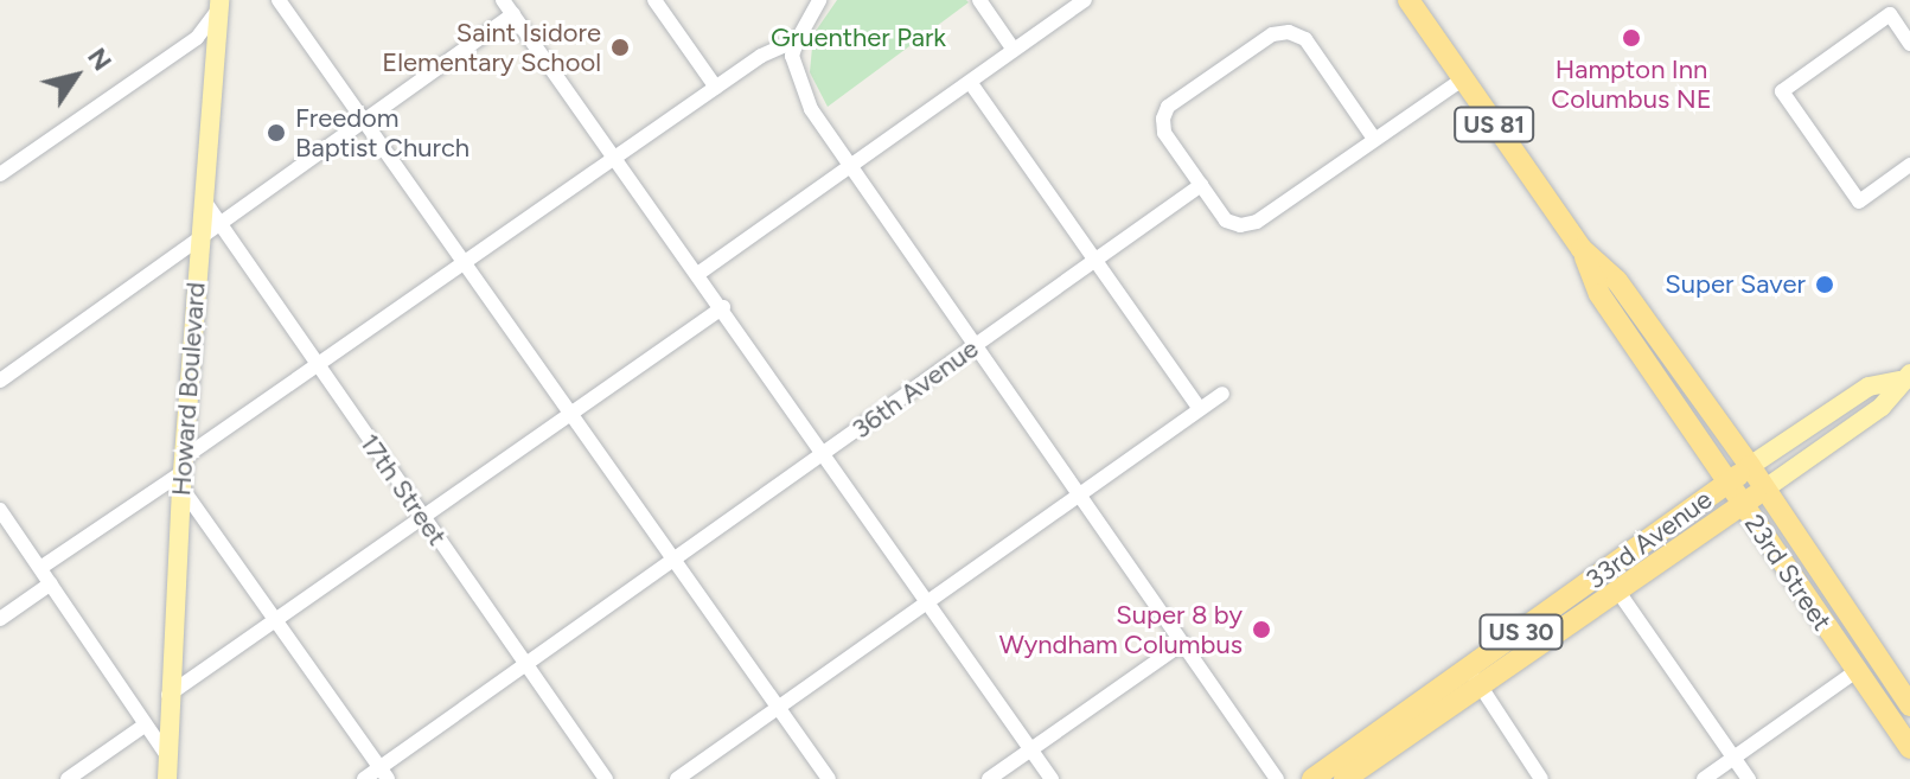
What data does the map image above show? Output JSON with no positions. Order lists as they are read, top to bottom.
{
  "streets": {
    "highway": [
      "US 81",
      "33rd Avenue",
      "23rd Street",
      "US 30"
    ],
    "main road": ["Howard Boulevard"],
    "street": ["36th Avenue", "17th Street"]
  },
  "crossings": [
    ["Howard Boulevard", "17th Street"],
    ["36th Avenue", "17th Street"],
    ["33rd Avenue", "23rd Street"]
  ],
  "parks": ["Gruenther Park"],
  "places": [
    "Hampton Inn Columbus NE",
    "Saint Isidore Elementary School",
    "Freedom Baptist Church",
    "Super Saver",
    "Super 8 by Wyndham Columbus"
  ],
  "north": "top right"
}
